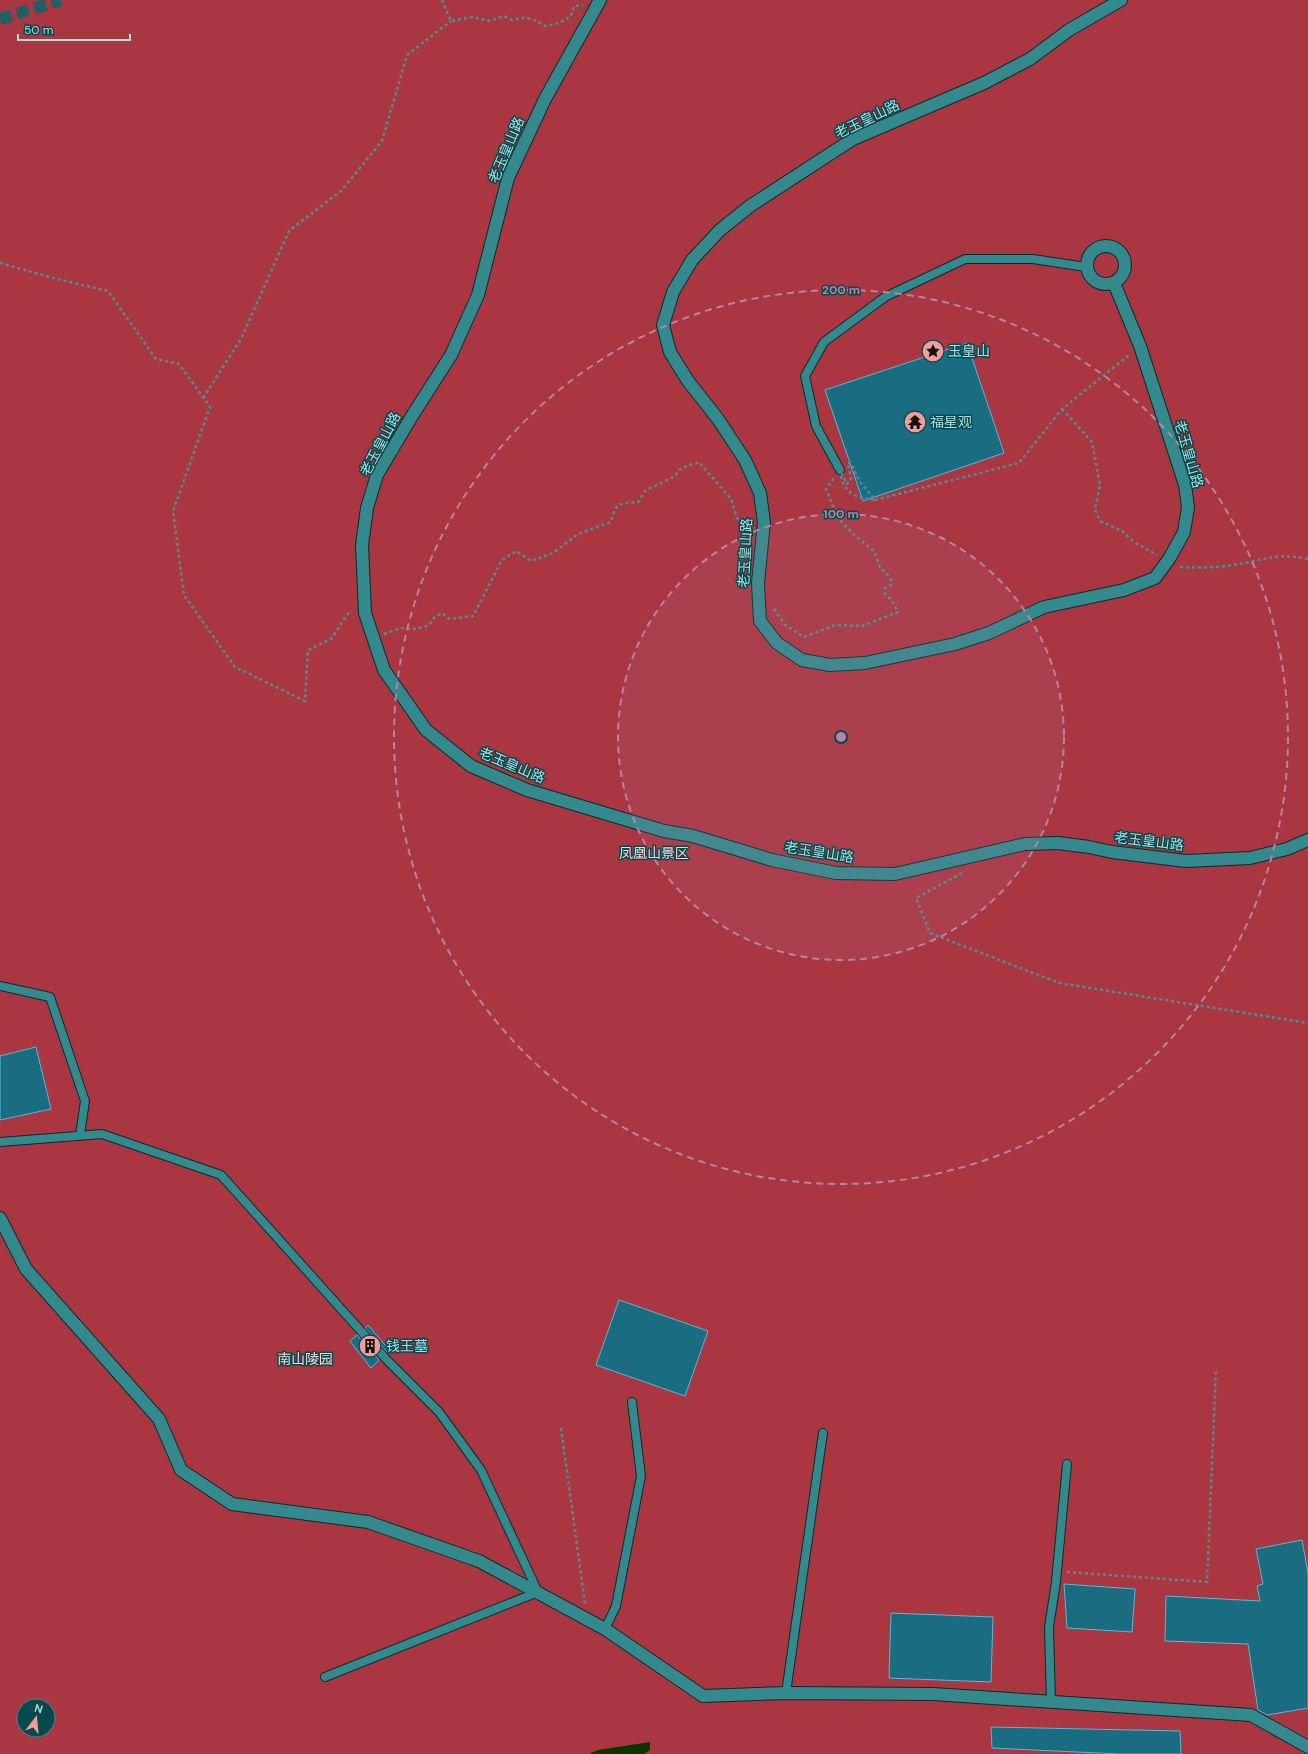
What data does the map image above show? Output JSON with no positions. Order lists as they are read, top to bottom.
{
  "streets": {
    "street": ["老玉皇山路"]
  },
  "parks": ["凤凰山景区", "南山陵园"],
  "places": {
    "place": ["玉皇山"],
    "temple": ["福星观"],
    "building": ["钱王墓"]
  },
  "scale_bar": "50 m",
  "north": "top",
  "rings": ["200 m", "100 m"]
}
